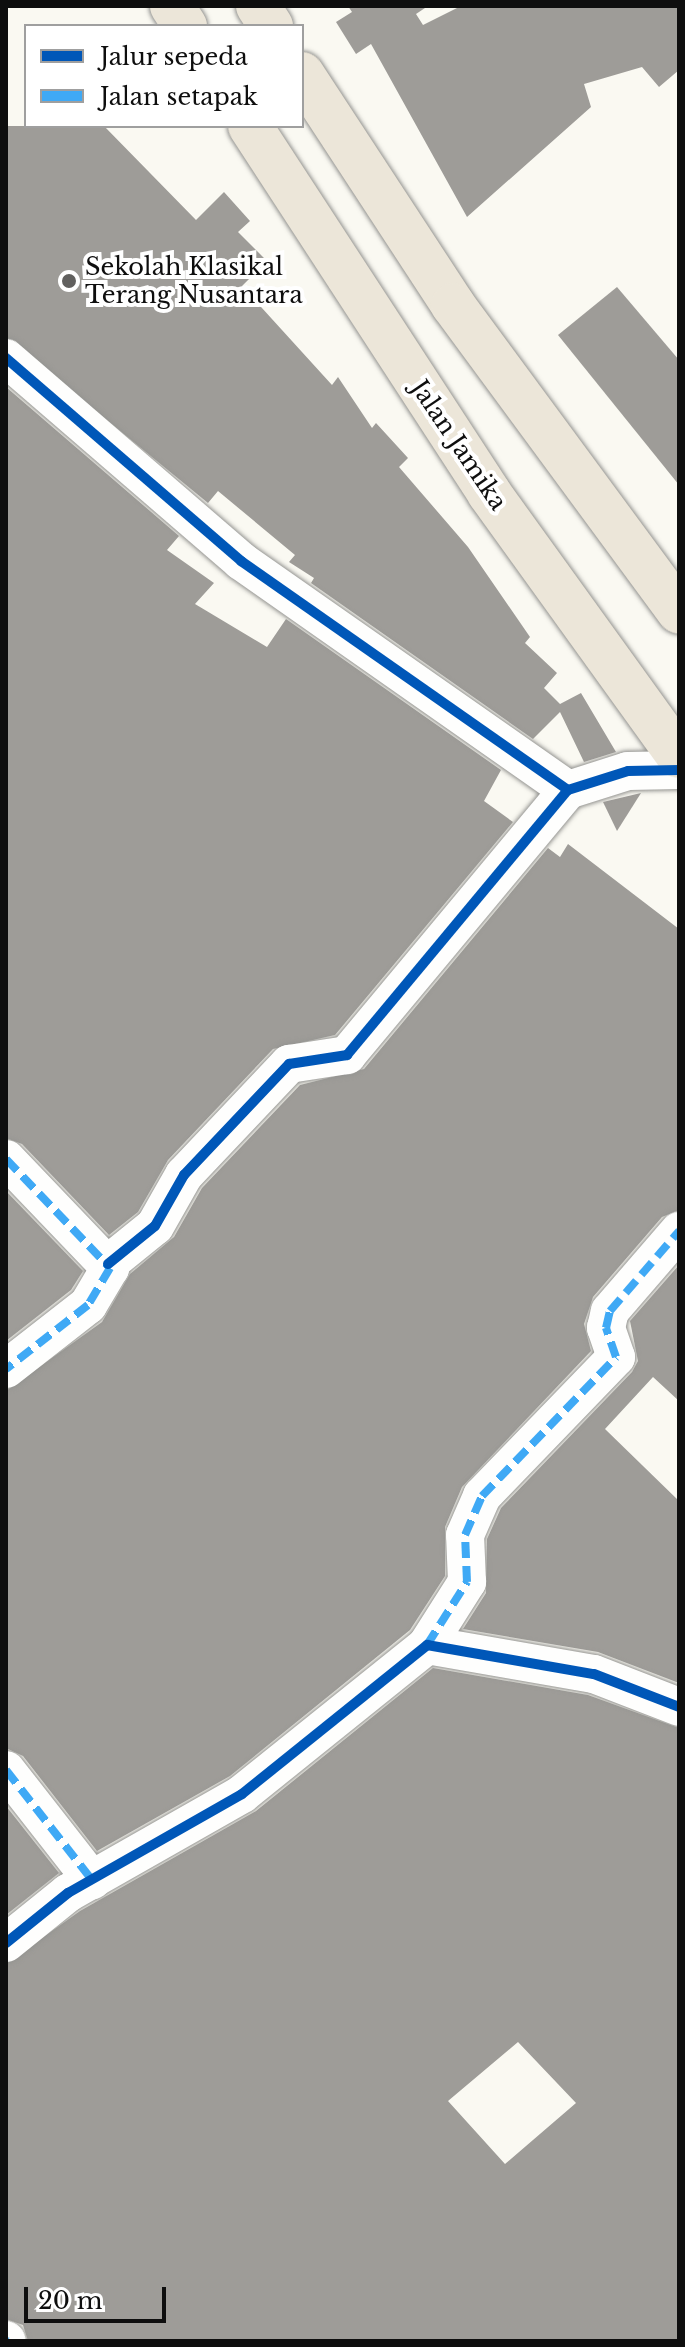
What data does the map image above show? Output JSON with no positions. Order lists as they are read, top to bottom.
{
  "streets": {
    "main road": ["Jalan Jamika"]
  },
  "places": ["Sekolah Klasikal Terang Nusantara"],
  "legend": ["Jalur sepeda", "Jalan setapak"],
  "scale_bar": "20 m"
}
